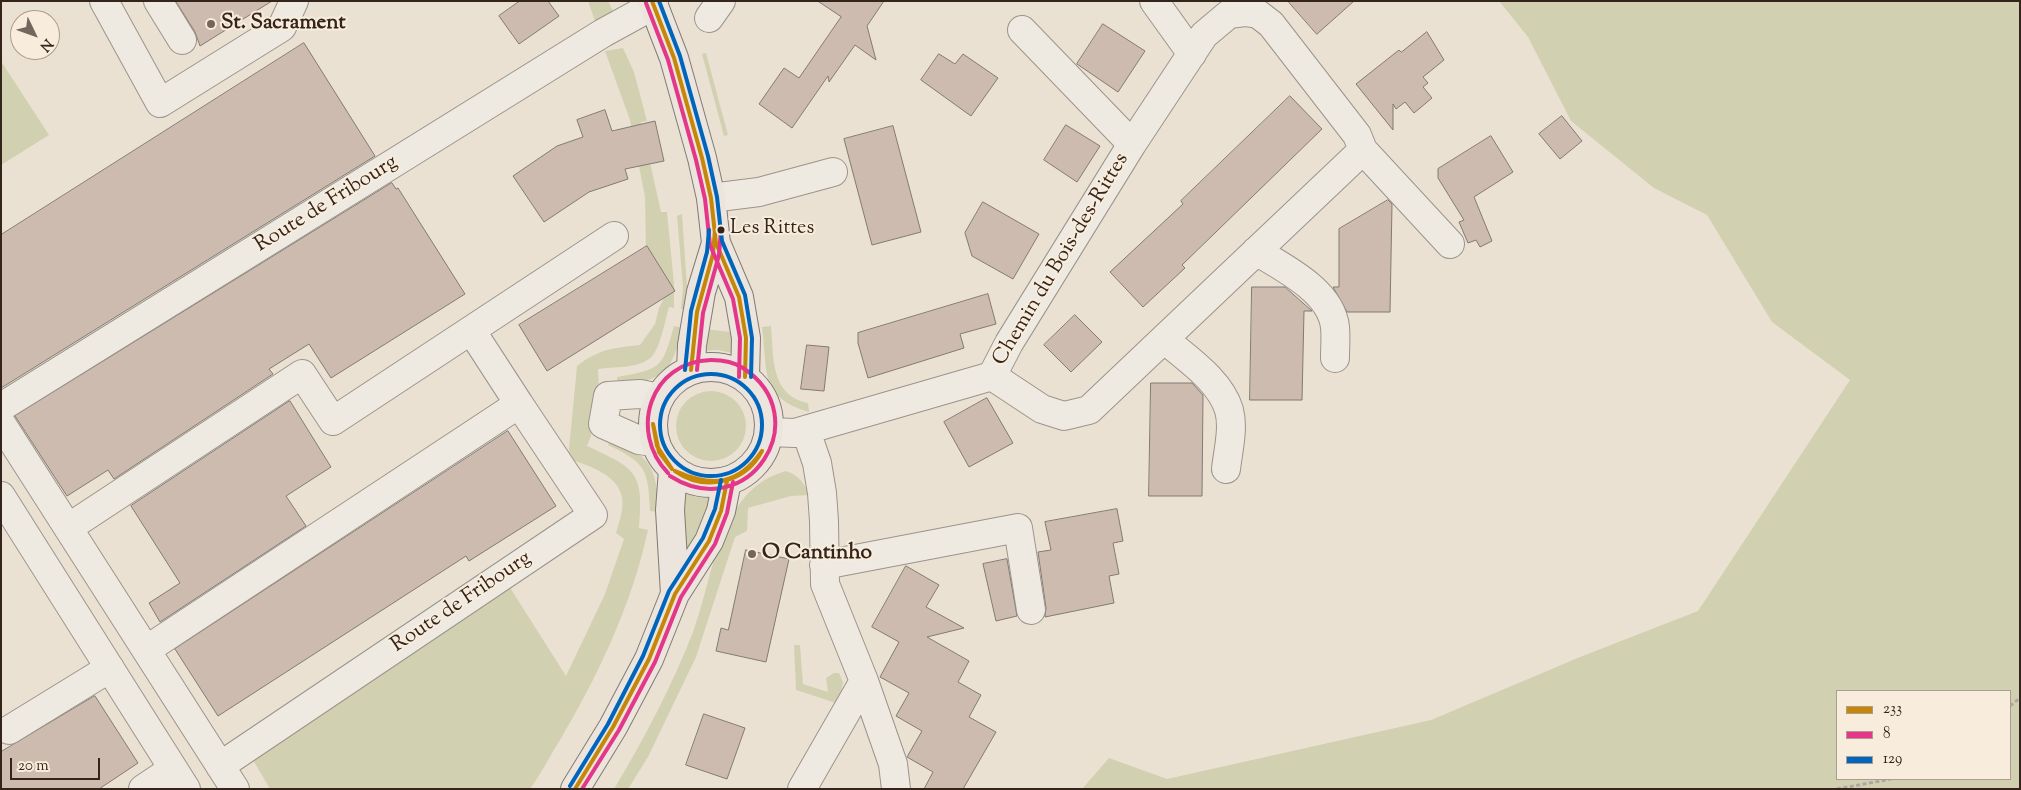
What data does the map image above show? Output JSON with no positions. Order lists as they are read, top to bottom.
{
  "streets": {
    "main road": ["Route de Fribourg"],
    "street": ["Chemin du Bois-des-Rittes"]
  },
  "crossings": [
    ["Route de Fribourg", "Chemin du Bois-des-Rittes"]
  ],
  "places": ["St. Sacrament", "Les Rittes", "O Cantinho"],
  "lines": ["transit line 233", "transit line 129", "transit line 8"],
  "legend": ["233", "8", "129"],
  "scale_bar": "20 m",
  "north": "bottom right"
}
